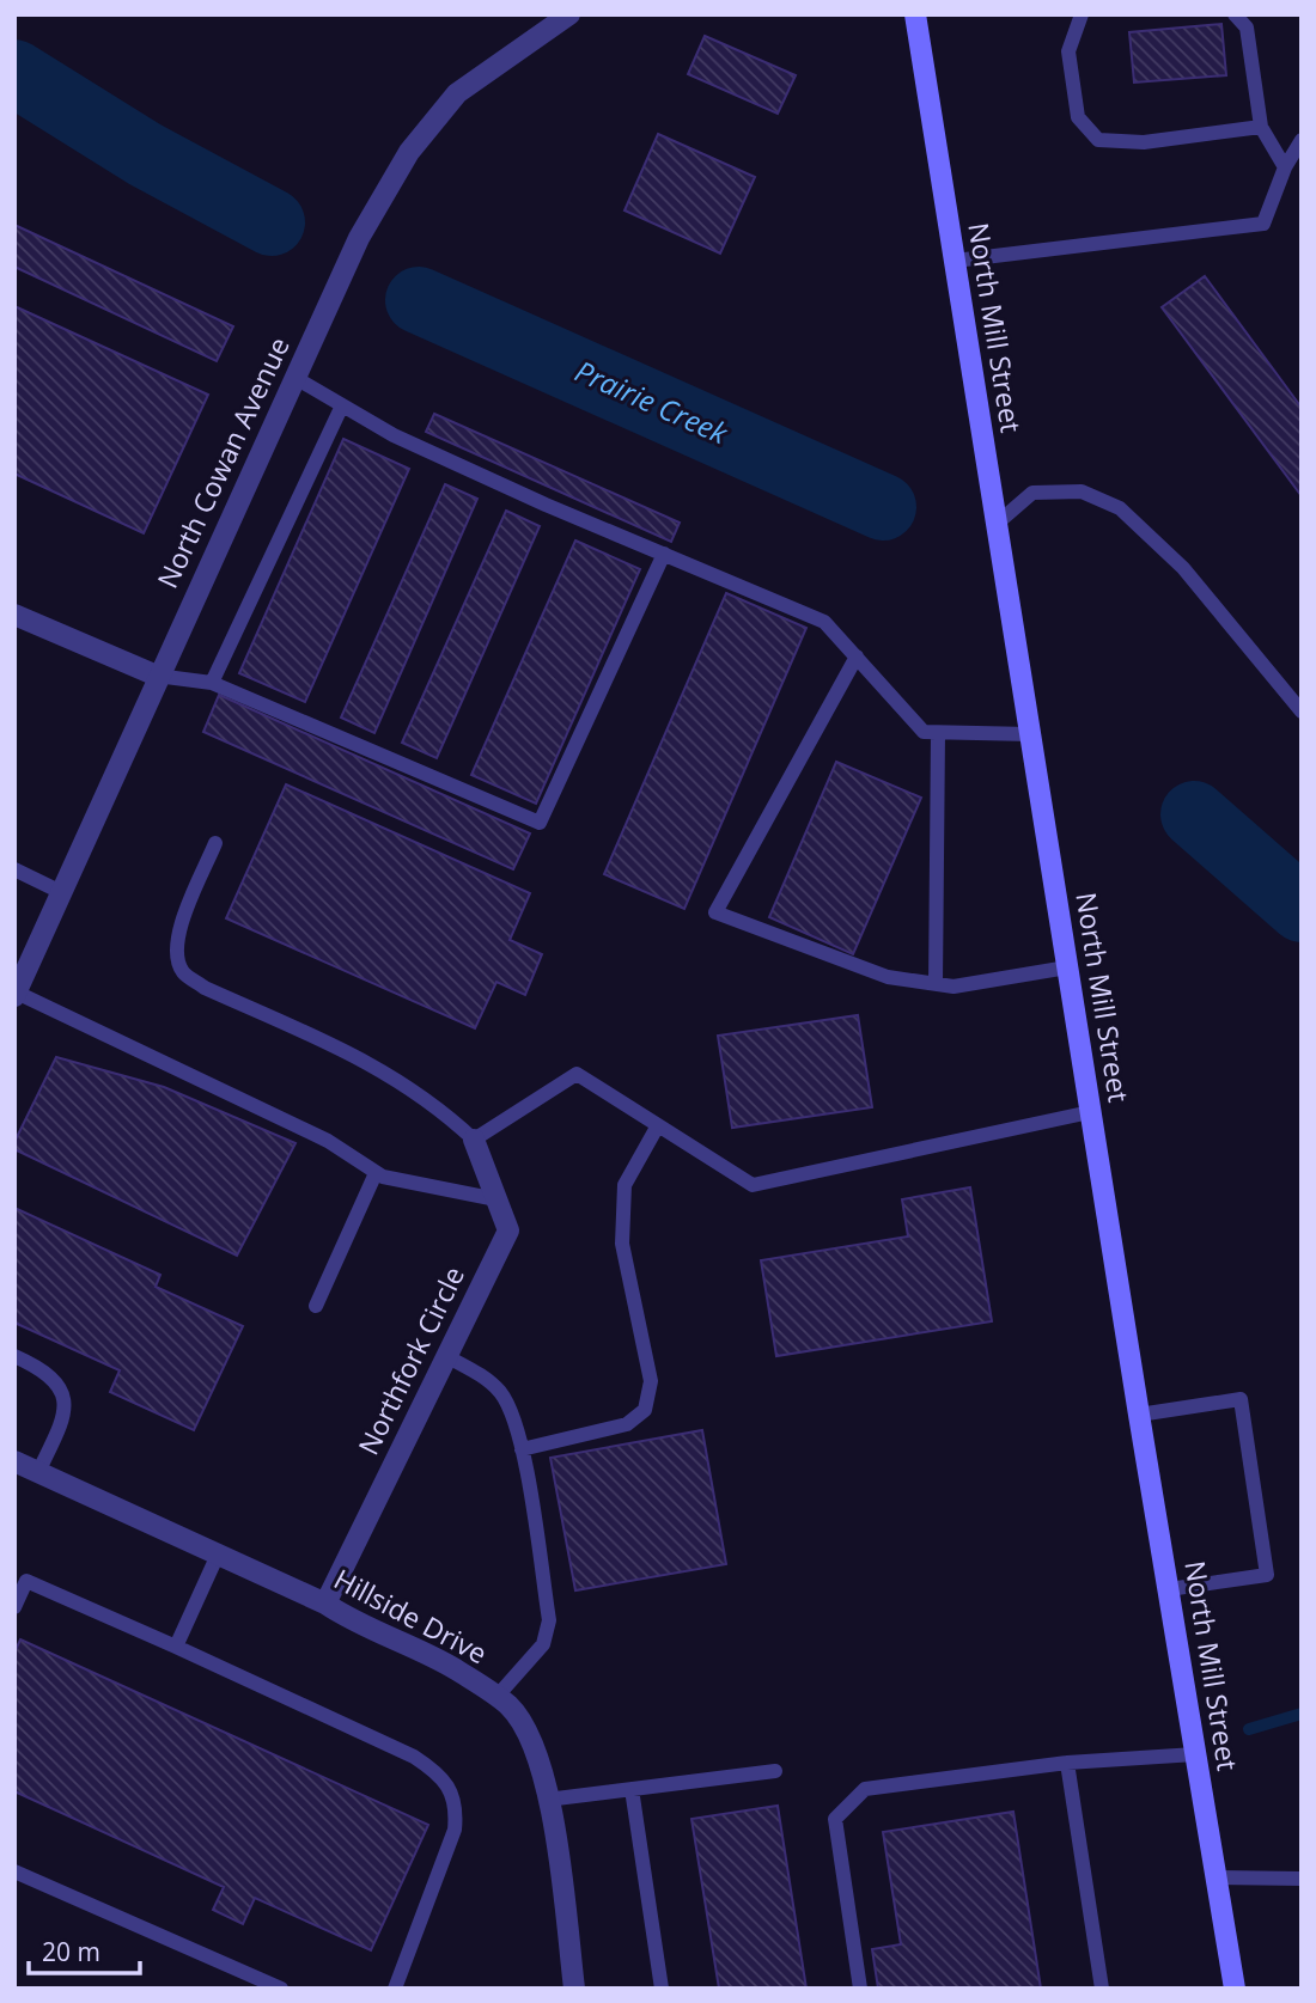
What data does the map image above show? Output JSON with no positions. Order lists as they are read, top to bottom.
{
  "streets": {
    "main road": ["North Mill Street"],
    "street": ["North Cowan Avenue", "Northfork Circle", "Hillside Drive"]
  },
  "crossings": [
    ["Northfork Circle", "Hillside Drive"]
  ],
  "water": ["Prairie Creek"],
  "scale_bar": "20 m"
}
